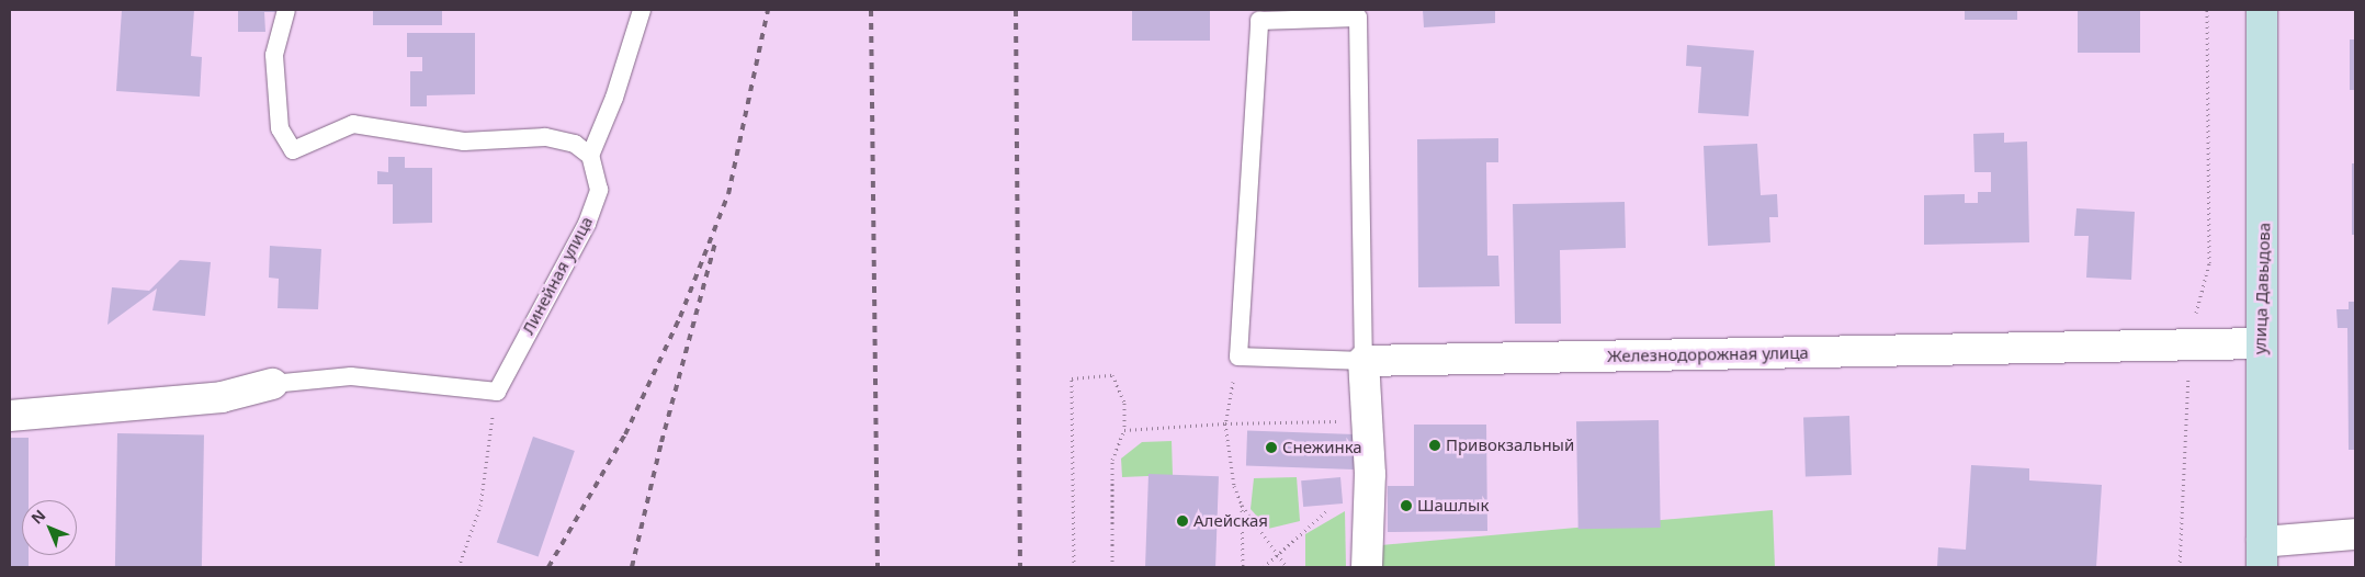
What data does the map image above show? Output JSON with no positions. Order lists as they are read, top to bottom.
{
  "streets": {
    "main road": ["улица Давыдова"],
    "street": ["Железнодорожная улица"],
    "lane": ["Линейная улица"]
  },
  "crossings": [
    ["улица Давыдова", "Железнодорожная улица"]
  ],
  "places": [
    "Привокзальный",
    "Снежинка",
    "Шашлык",
    "Алейская"
  ],
  "north": "top left"
}
